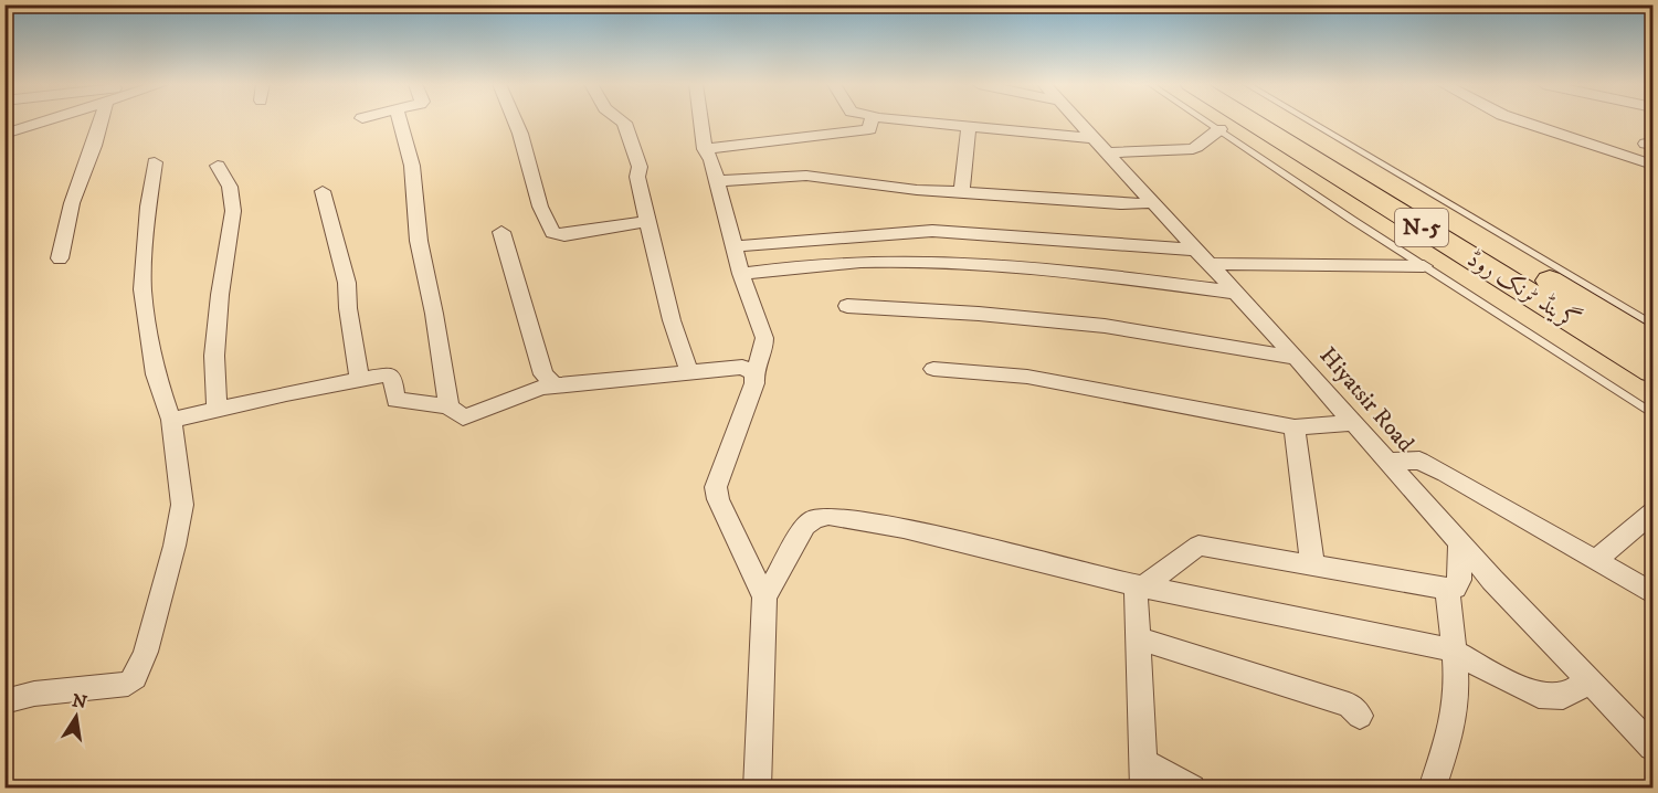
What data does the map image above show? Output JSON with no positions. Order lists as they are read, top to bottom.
{
  "streets": {
    "highway": ["N-5", "گرینڈ ٹرنک روڈ"],
    "street": ["Hiyatsir Road"]
  },
  "north": "top"
}
